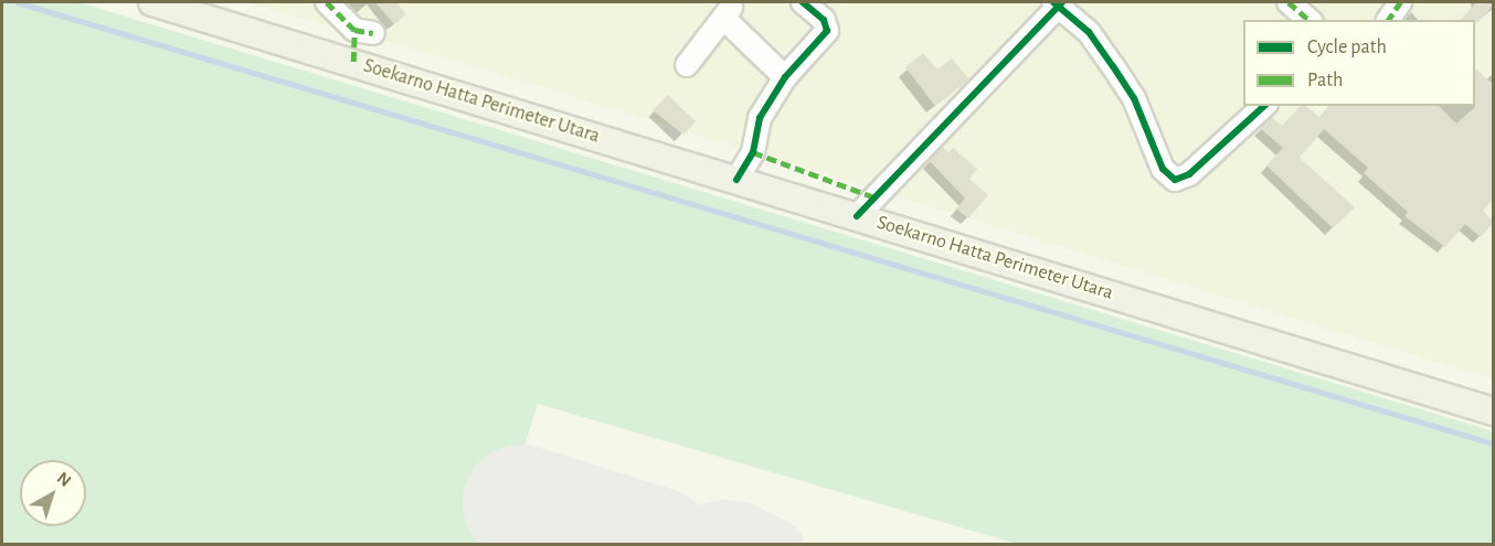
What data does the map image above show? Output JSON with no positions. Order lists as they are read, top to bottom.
{
  "streets": {
    "main road": ["Soekarno Hatta Perimeter Utara"]
  },
  "legend": ["Cycle path", "Path"],
  "north": "top right"
}
